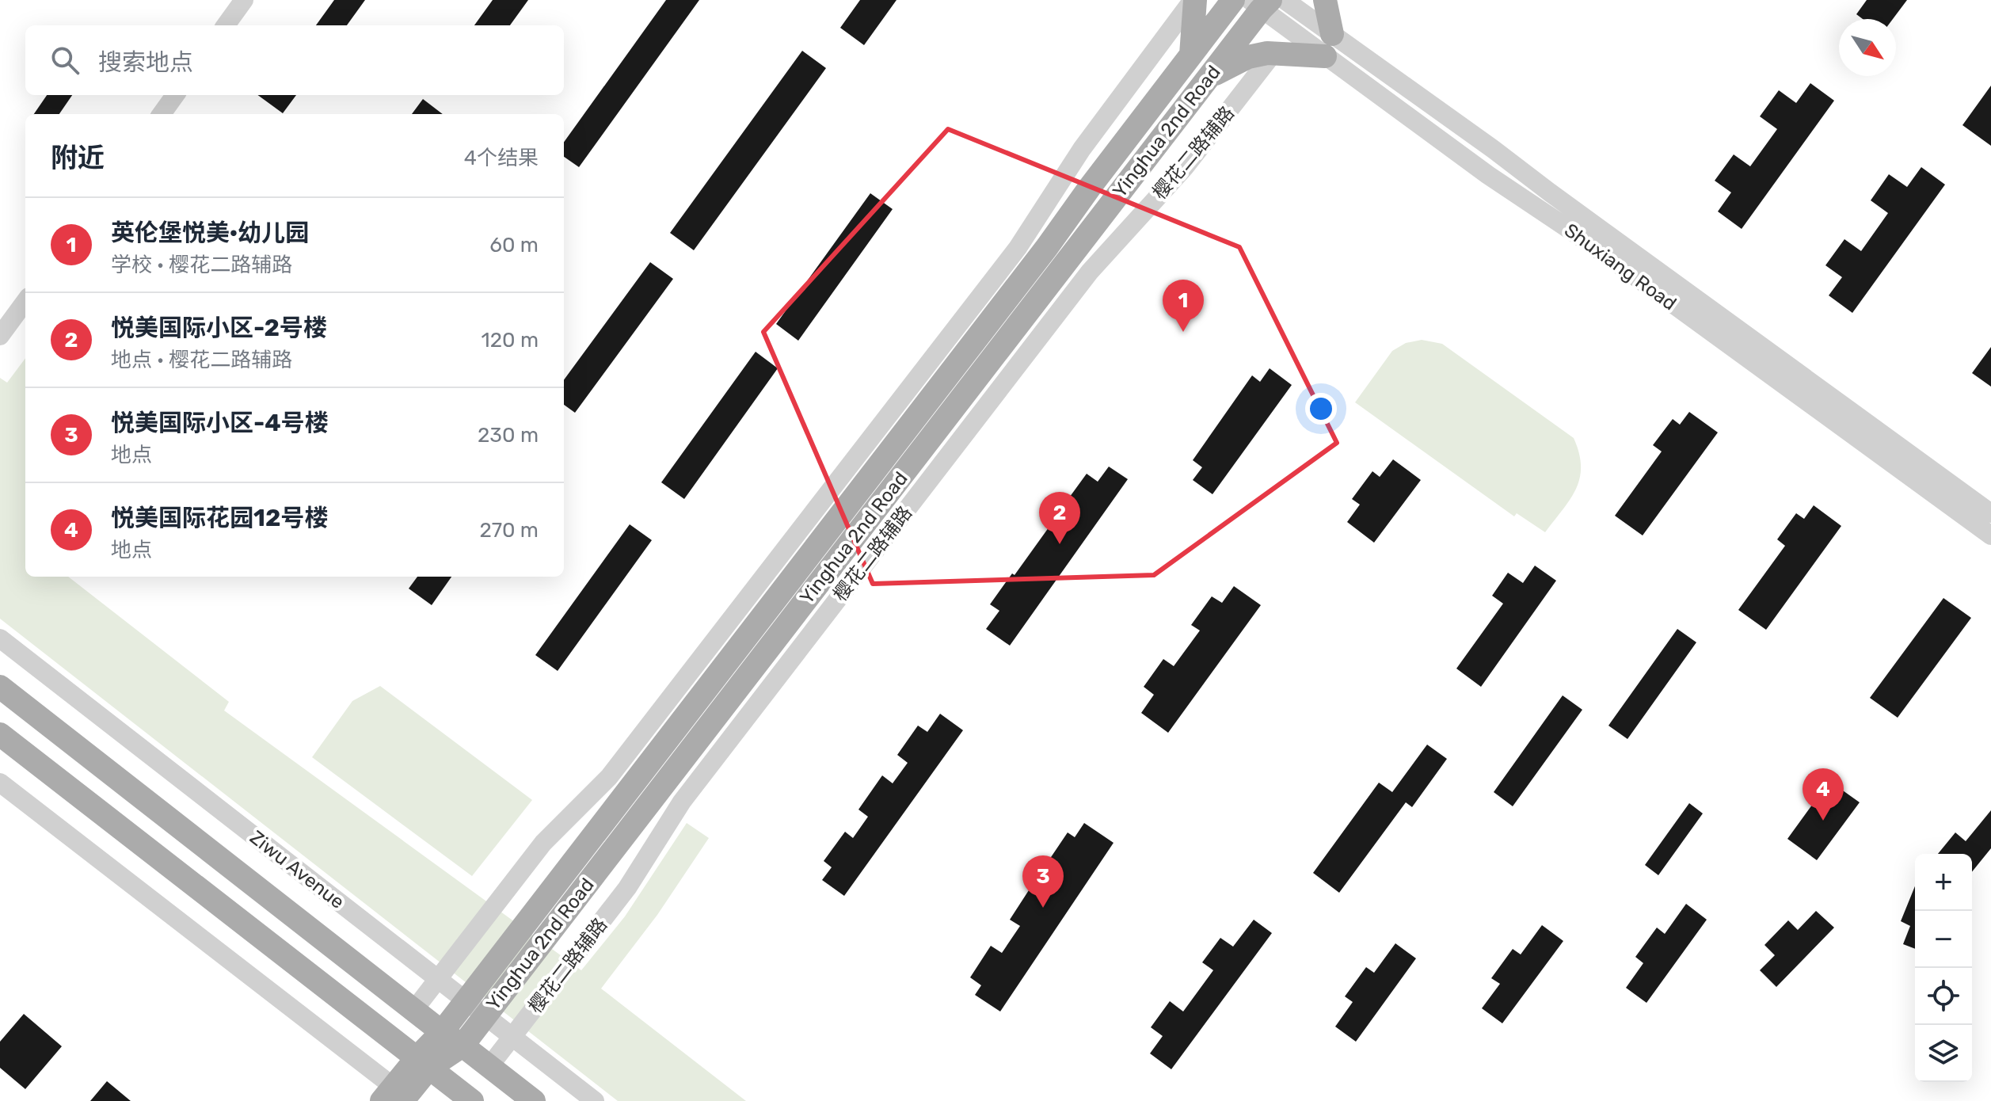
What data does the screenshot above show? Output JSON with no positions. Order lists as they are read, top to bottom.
{
  "streets": {
    "main road": ["Yinghua 2nd Road", "Ziwu Avenue"],
    "street": ["樱花二路辅路", "Shuxiang Road"]
  },
  "crossings": [
    ["Yinghua 2nd Road", "Shuxiang Road"],
    ["Yinghua 2nd Road", "Ziwu Avenue"],
    ["樱花二路辅路", "Ziwu Avenue"]
  ],
  "north": "bottom right",
  "page": {
    "search": "搜索地点",
    "heading": ["附近", "4个结果"],
    "list": [
      {
        "mark": "1",
        "name": "英伦堡悦美·幼儿园",
        "note": "学校 · 樱花二路辅路",
        "value": "60 m"
      },
      {
        "mark": "2",
        "name": "悦美国际小区-2号楼",
        "note": "地点 · 樱花二路辅路",
        "value": "120 m"
      },
      {
        "mark": "3",
        "name": "悦美国际小区-4号楼",
        "note": "地点",
        "value": "230 m"
      },
      {
        "mark": "4",
        "name": "悦美国际花园12号楼",
        "note": "地点",
        "value": "270 m"
      }
    ],
    "pins": [
      "1",
      "2",
      "4",
      "3"
    ],
    "map_buttons": ["+", "−"]
  }
}
